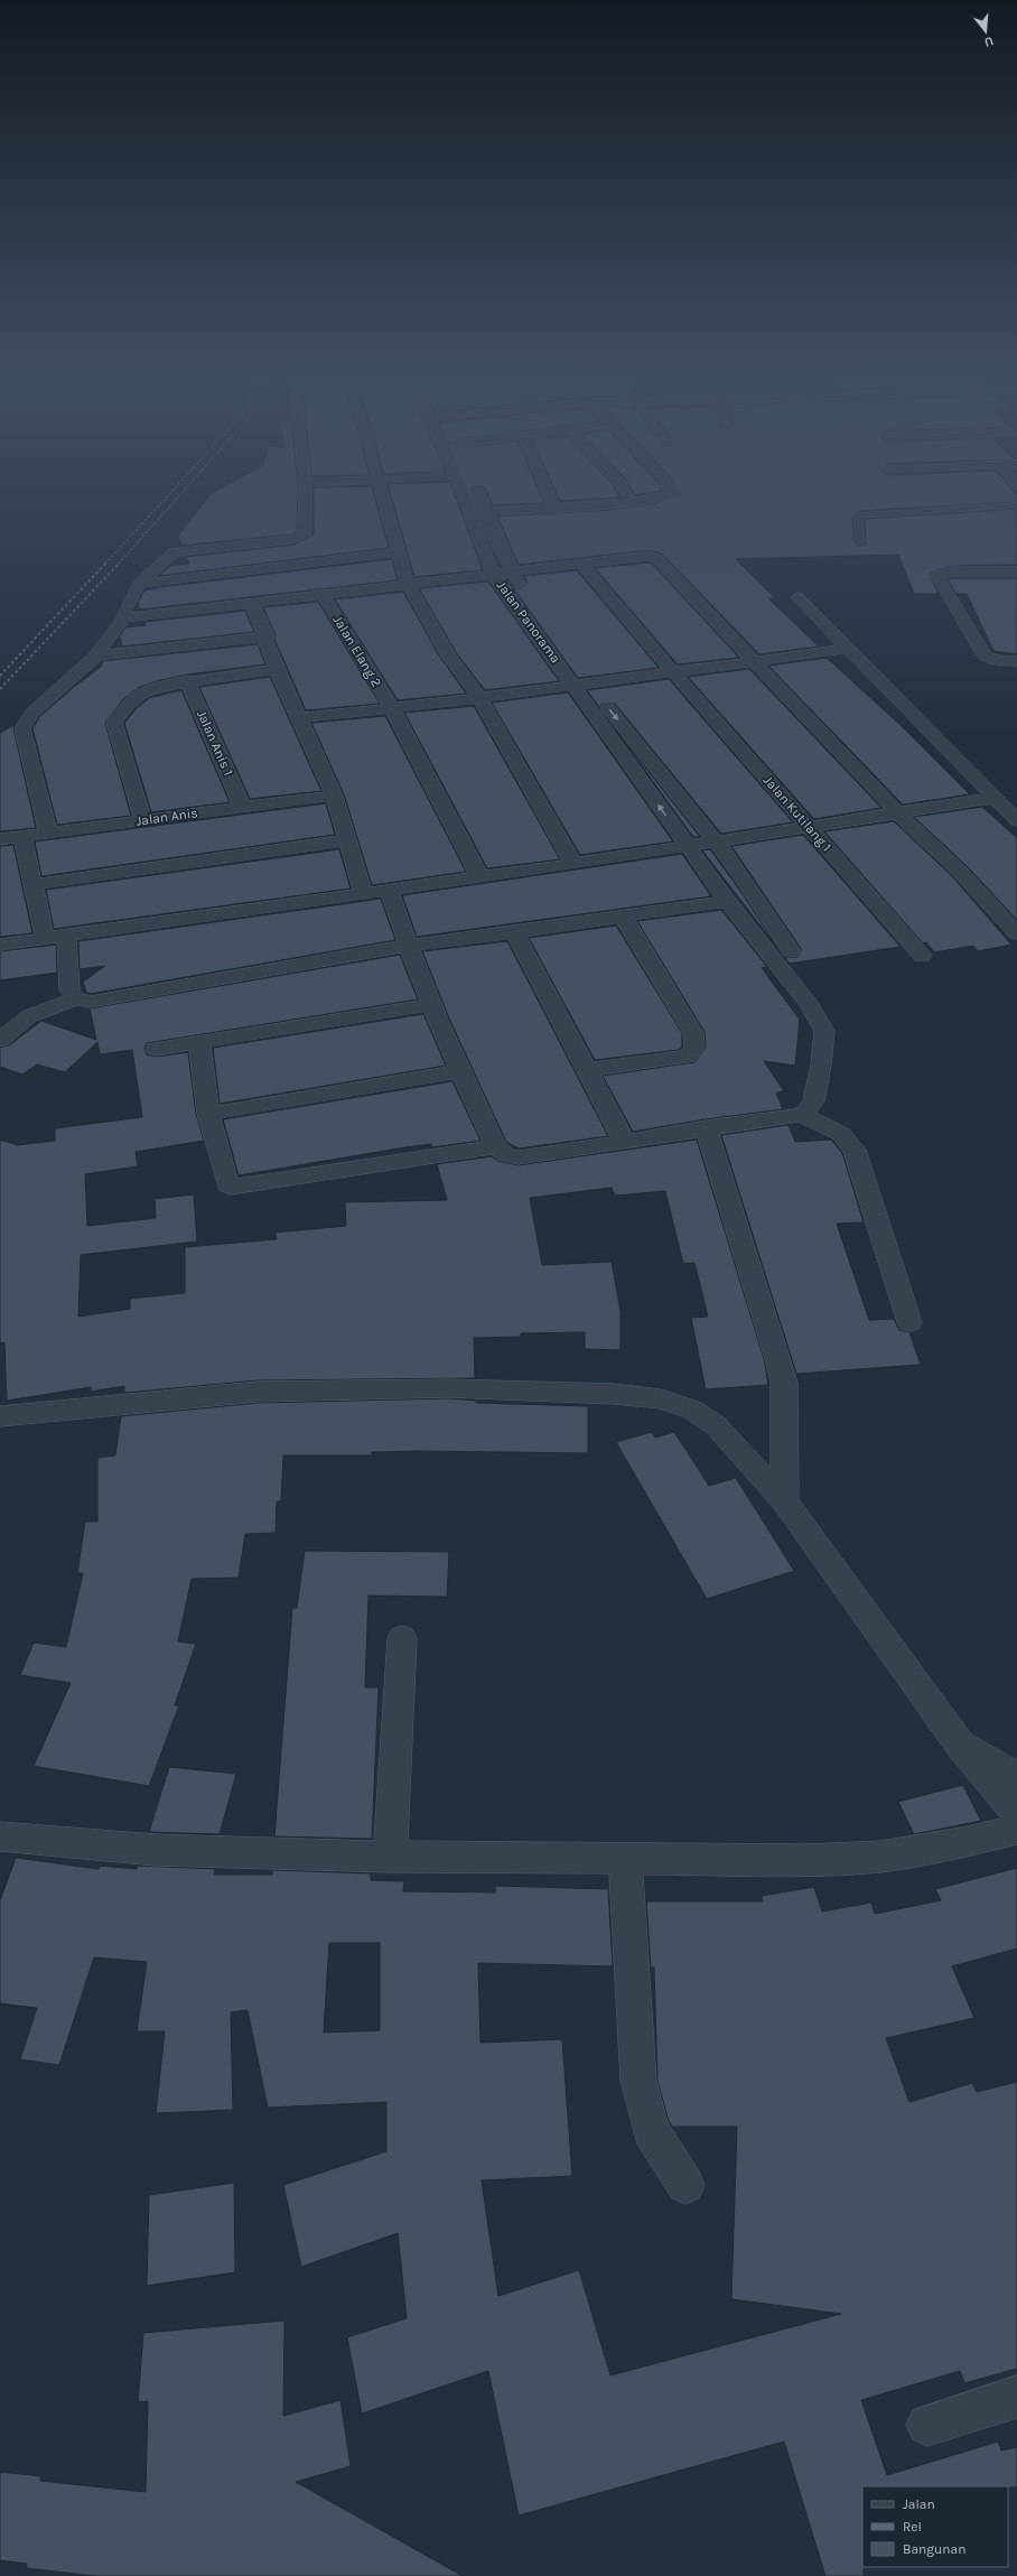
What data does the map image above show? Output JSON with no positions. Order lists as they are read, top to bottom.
{
  "streets": {
    "street": [
      "Jalan Panorama",
      "Jalan Elang 2",
      "Jalan Anis 1",
      "Jalan Kutilang 1",
      "Jalan Anis"
    ]
  },
  "crossings": [
    ["Jalan Anis 1", "Jalan Anis"]
  ],
  "legend": ["Jalan", "Rel", "Bangunan"],
  "north": "bottom"
}
